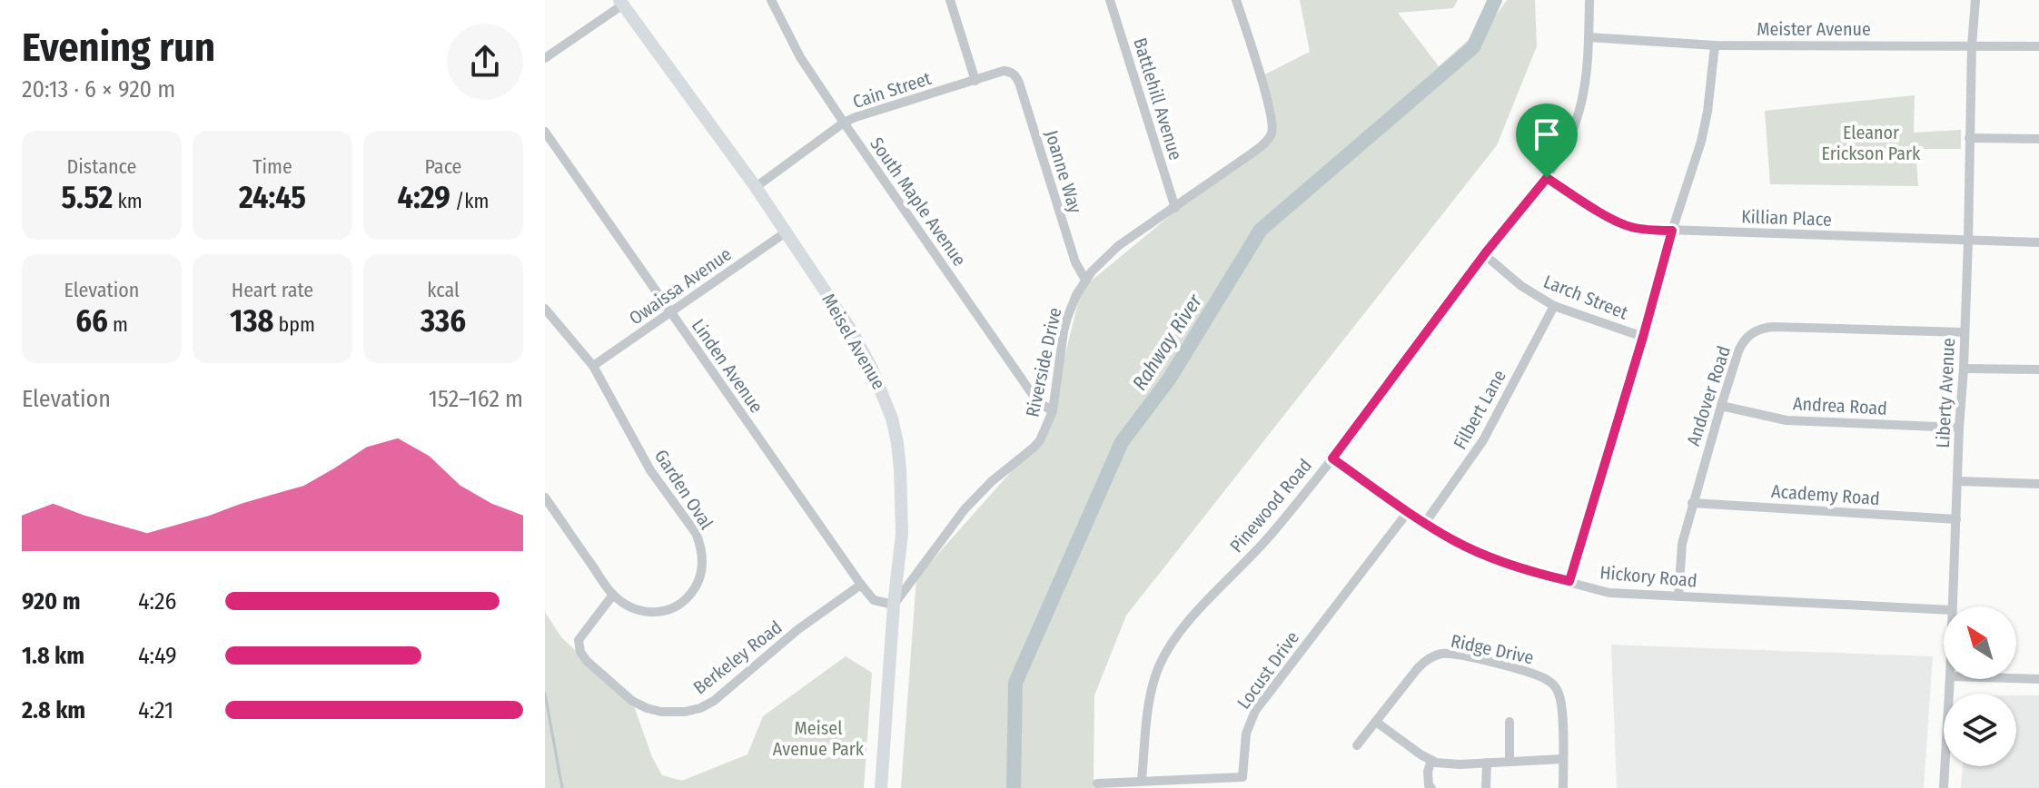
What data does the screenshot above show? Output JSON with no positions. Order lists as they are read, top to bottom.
{
  "streets": {
    "main road": ["Meisel Avenue"],
    "street": [
      "Meister Avenue",
      "Cain Street",
      "Battlehill Avenue",
      "Joanne Way",
      "South Maple Avenue",
      "Killian Place",
      "Owaissa Avenue",
      "Larch Street",
      "Riverside Drive",
      "Linden Avenue",
      "Liberty Avenue",
      "Andover Road",
      "Andrea Road",
      "Filbert Lane",
      "Garden Oval",
      "Academy Road",
      "Pinewood Road",
      "Hickory Road",
      "Ridge Drive",
      "Berkeley Road",
      "Locust Drive"
    ]
  },
  "crossings": [
    ["Meister Avenue", "Liberty Avenue"],
    ["Meister Avenue", "Pinewood Road"],
    ["Cain Street", "Joanne Way"],
    ["Cain Street", "South Maple Avenue"],
    ["Cain Street", "Meisel Avenue"],
    ["Battlehill Avenue", "Riverside Drive"],
    ["Joanne Way", "Riverside Drive"],
    ["South Maple Avenue", "Riverside Drive"],
    ["Killian Place", "Liberty Avenue"],
    ["Killian Place", "Pinewood Road"],
    ["Owaissa Avenue", "Meisel Avenue"],
    ["Owaissa Avenue", "Linden Avenue"],
    ["Owaissa Avenue", "Garden Oval"],
    ["Larch Street", "Filbert Lane"],
    ["Larch Street", "Pinewood Road"],
    ["Meisel Avenue", "Riverside Drive"],
    ["Meisel Avenue", "Linden Avenue"],
    ["Riverside Drive", "Linden Avenue"],
    ["Linden Avenue", "Berkeley Road"],
    ["Liberty Avenue", "Andover Road"],
    ["Liberty Avenue", "Andrea Road"],
    ["Liberty Avenue", "Academy Road"],
    ["Andover Road", "Andrea Road"],
    ["Andover Road", "Academy Road"],
    ["Andover Road", "Hickory Road"],
    ["Filbert Lane", "Hickory Road"],
    ["Garden Oval", "Berkeley Road"],
    ["Pinewood Road", "Hickory Road"],
    ["Pinewood Road", "Locust Drive"],
    ["Hickory Road", "Locust Drive"]
  ],
  "water": ["Rahway River"],
  "parks": ["Eleanor Erickson Park", "Meisel Avenue Park"],
  "north": "top left",
  "page": {
    "heading": ["Evening run", "20:13 · 6 × 920 m"],
    "stats": [
      ["Distance", "5.52 km"],
      ["Time", "24:45"],
      ["Pace", "4:29 /km"],
      ["Elevation", "66 m"],
      ["Heart rate", "138 bpm"],
      ["kcal", "336"]
    ],
    "chart": ["Elevation", "152–162 m"],
    "list": [
      {
        "name": "920 m",
        "note": "4:26"
      },
      {
        "name": "1.8 km",
        "note": "4:49"
      },
      {
        "name": "2.8 km",
        "note": "4:21"
      }
    ]
  }
}
